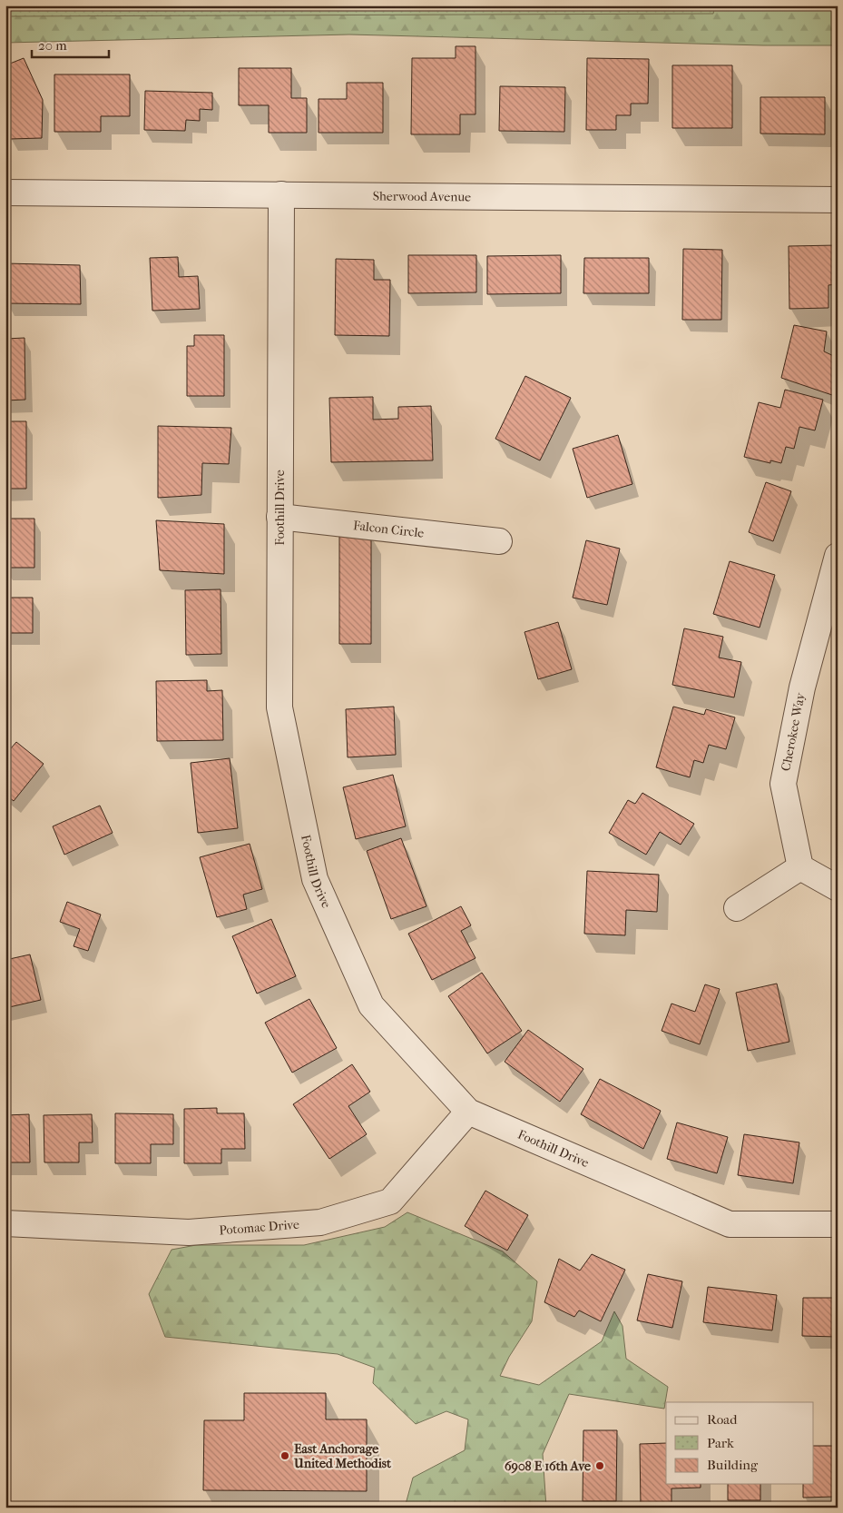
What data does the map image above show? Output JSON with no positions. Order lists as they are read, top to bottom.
{
  "streets": {
    "street": [
      "Sherwood Avenue",
      "Foothill Drive",
      "Falcon Circle",
      "Cherokee Way",
      "Potomac Drive"
    ]
  },
  "crossings": [
    ["Sherwood Avenue", "Foothill Drive"],
    ["Foothill Drive", "Falcon Circle"],
    ["Foothill Drive", "Potomac Drive"]
  ],
  "places": ["East Anchorage United Methodist", "6908 E 16th Ave"],
  "legend": ["Road", "Park", "Building"],
  "scale_bar": "20 m"
}
